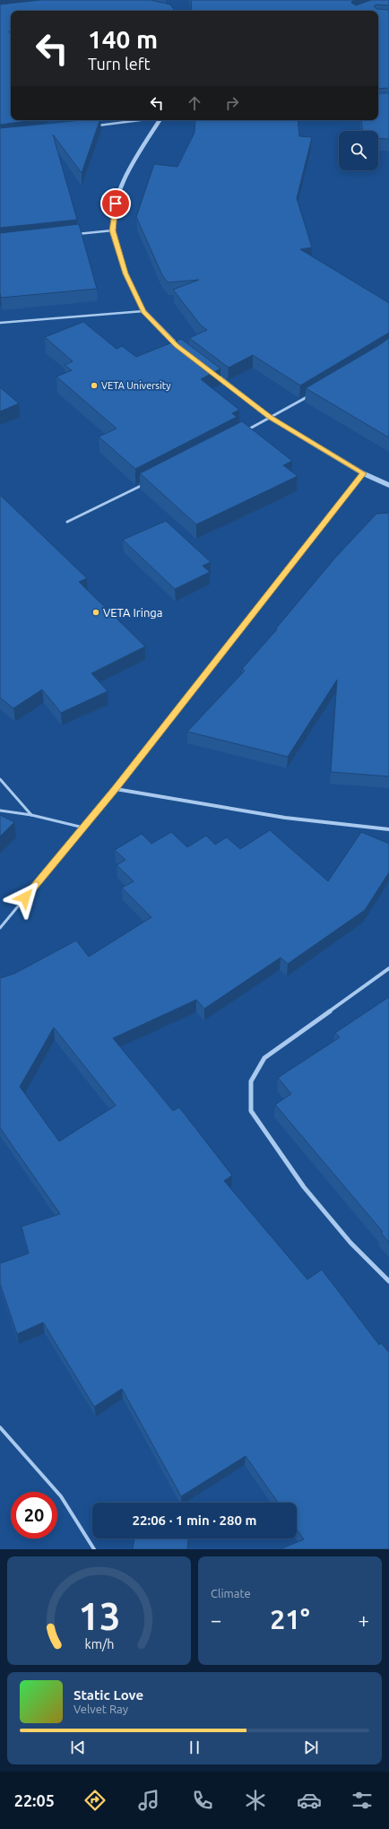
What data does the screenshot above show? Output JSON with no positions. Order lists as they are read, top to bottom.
{
  "places": ["VETA University", "VETA Iringa"],
  "page": {
    "turn": ["140 m", "Turn left"],
    "limit": "20",
    "trip": "22:06 · 1 min · 280 m",
    "tile": "Climate",
    "heat": ["−", "21°", "+"],
    "song": ["Static Love", "Velvet Ray"],
    "tabs": "22:05",
    "gauge": ["13", "km/h"]
  }
}
